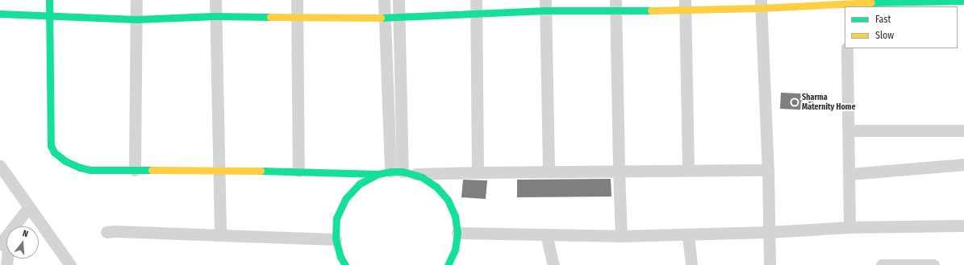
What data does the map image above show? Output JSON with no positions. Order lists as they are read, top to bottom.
{
  "places": ["Sharma Maternity Home"],
  "legend": ["Fast", "Slow"],
  "north": "top"
}
